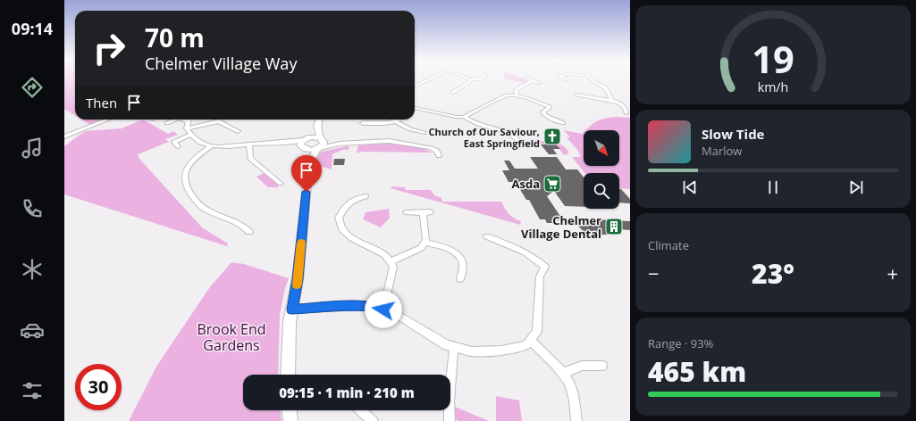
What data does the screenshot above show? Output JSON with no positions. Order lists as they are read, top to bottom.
{
  "parks": ["Brook End Gardens"],
  "places": {
    "church": ["Church of Our Saviour, East Springfield"],
    "supermarket": ["Asda"],
    "building": ["Chelmer Village Dental"]
  },
  "north": "bottom right",
  "page": {
    "tabs": "09:14",
    "turn": ["70 m", "Chelmer Village Way"],
    "then": "Then",
    "song": ["Slow Tide", "Marlow"],
    "tile": [
      "Climate",
      ["Range · 93%", "465 km"]
    ],
    "heat": ["−", "23°", "+"],
    "limit": "30",
    "trip": "09:15 · 1 min · 210 m",
    "gauge": ["19", "km/h"]
  }
}
